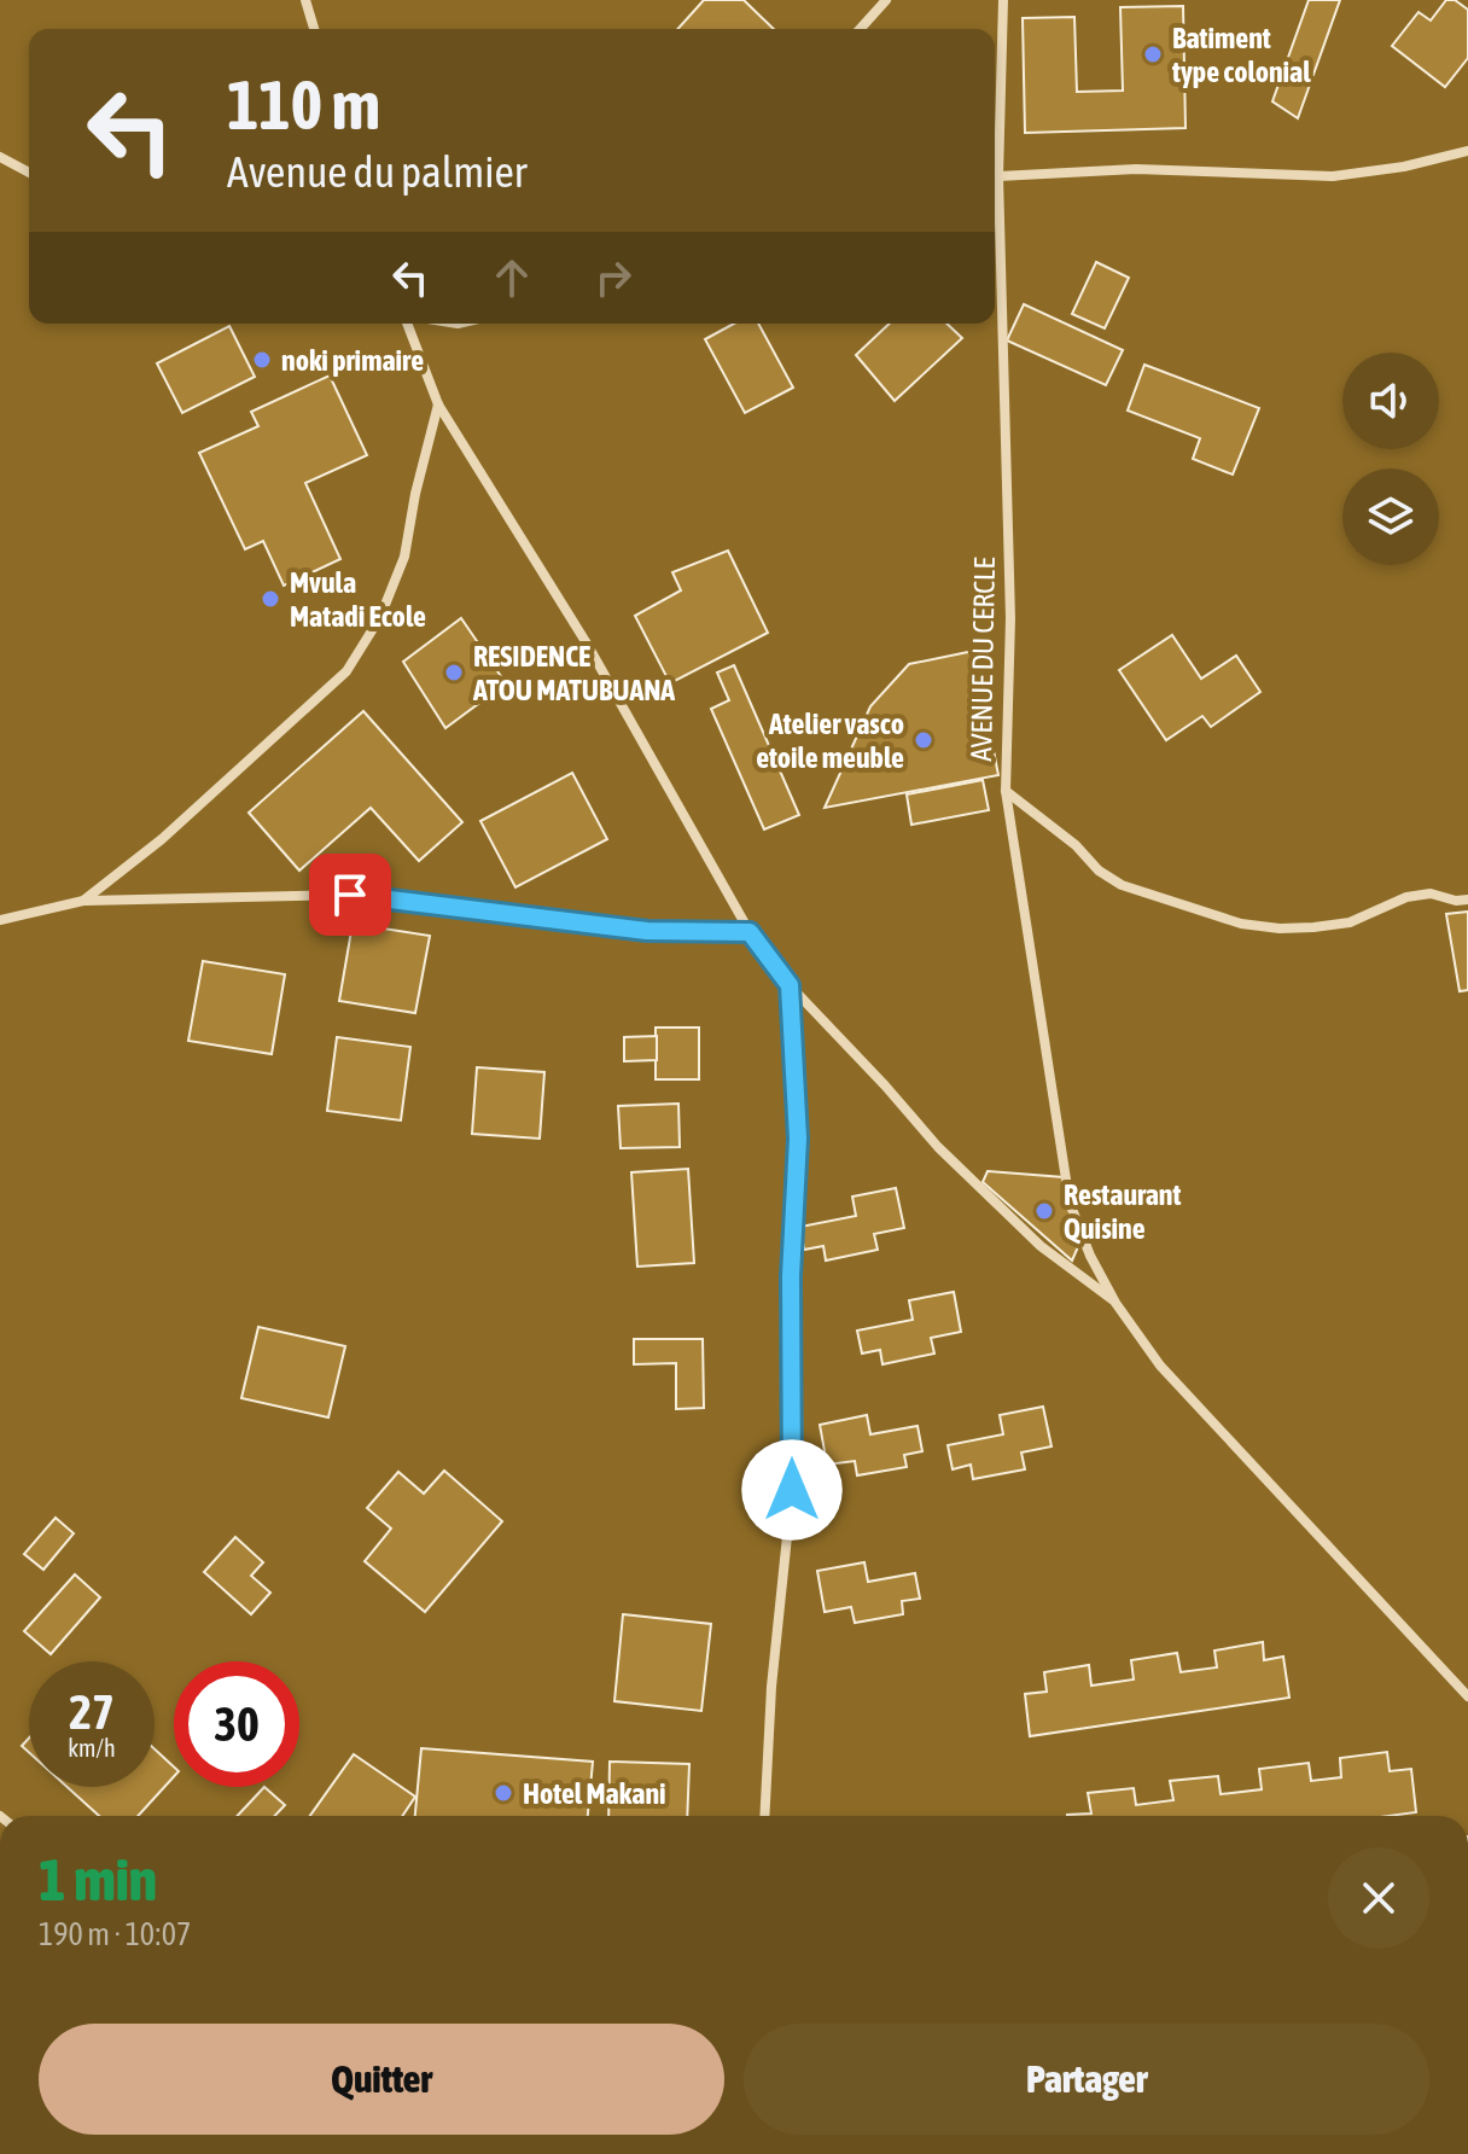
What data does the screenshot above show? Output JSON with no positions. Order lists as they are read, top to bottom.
{
  "streets": {
    "street": ["AVENUE DU CERCLE"]
  },
  "places": [
    "Batiment type colonial",
    "noki primaire",
    "Mvula Matadi Ecole",
    "RESIDENCE ATOU MATUBUANA",
    "Atelier vasco etoile meuble",
    "Restaurant Quisine",
    "Hotel Makani"
  ],
  "page": {
    "turn": ["110 m", "Avenue du palmier"],
    "speed": "27 km/h",
    "limit": "30",
    "heading": ["1 min", "190 m · 10:07"],
    "buttons": ["Quitter", "Partager"]
  }
}
